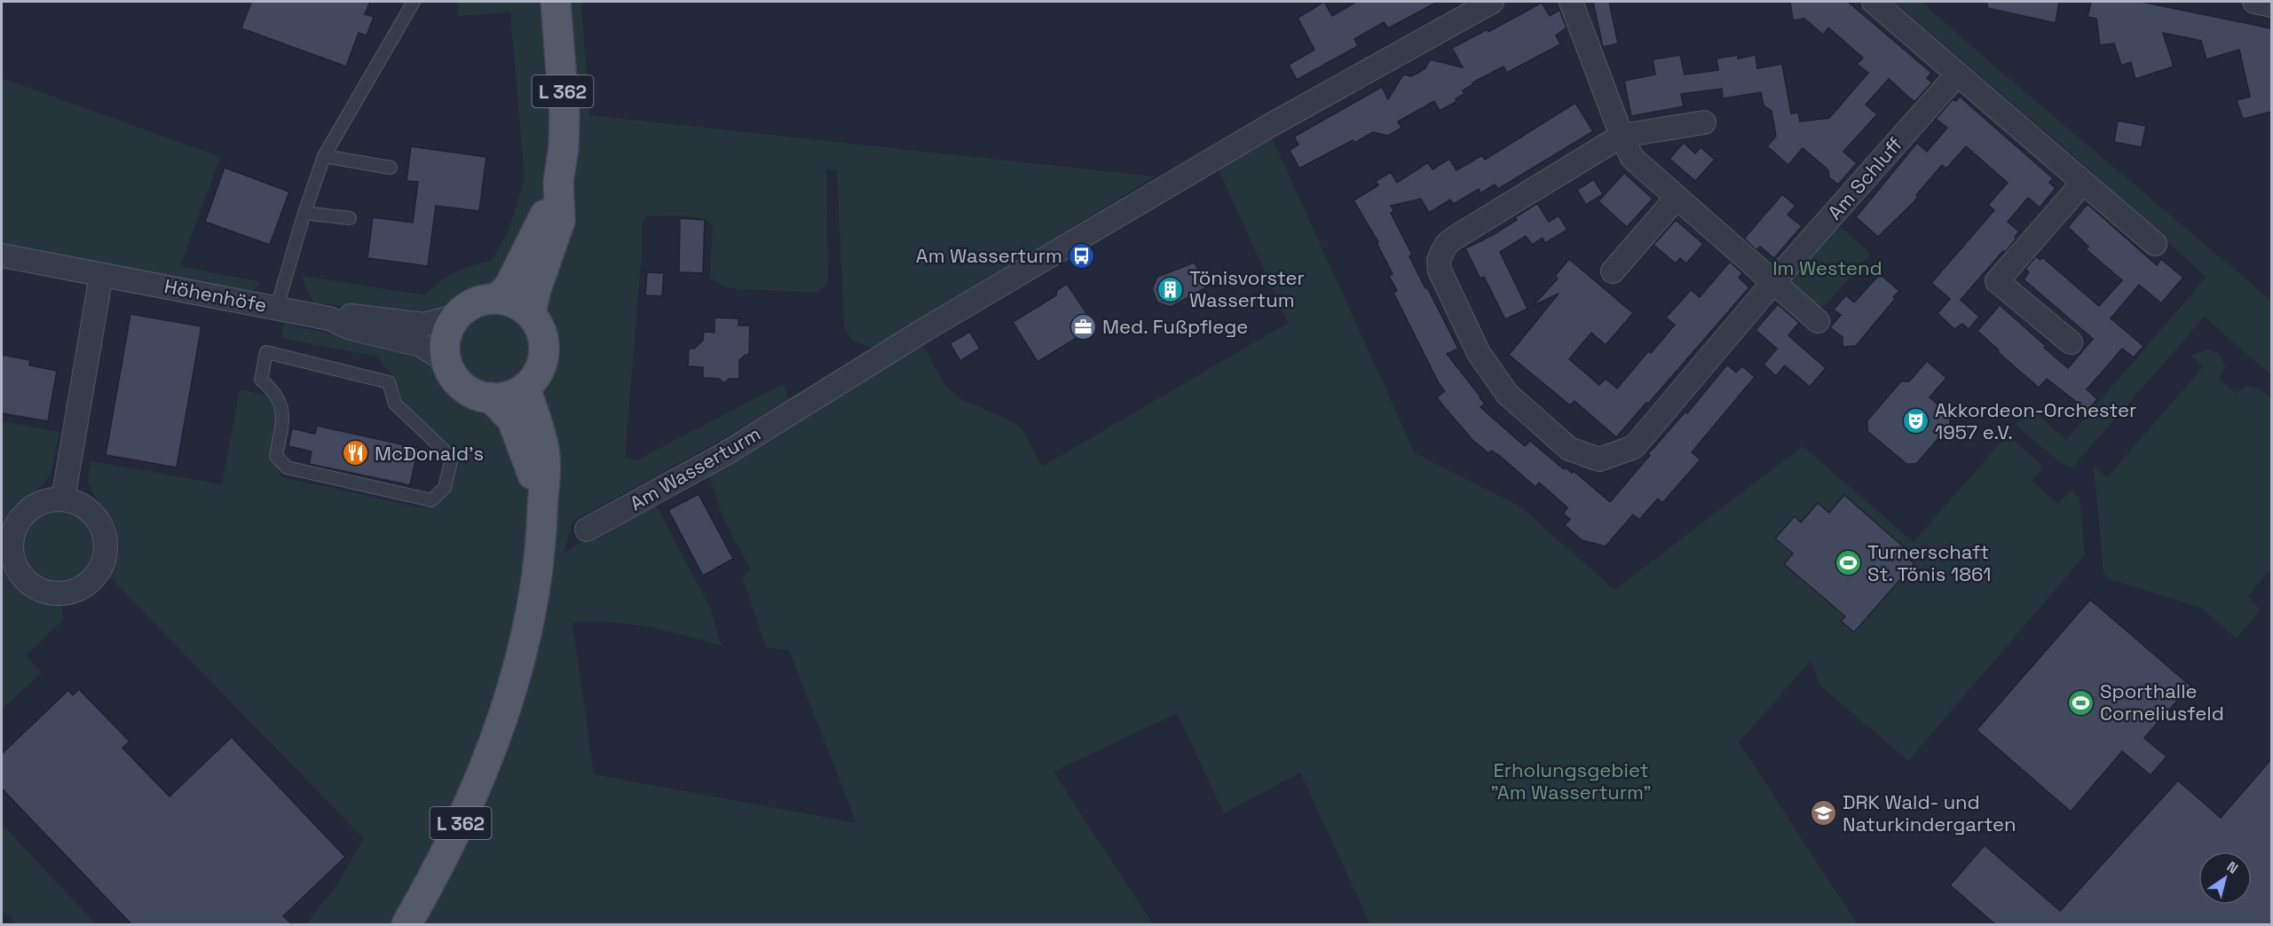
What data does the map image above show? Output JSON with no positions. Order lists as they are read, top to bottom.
{
  "streets": {
    "main road": ["L 362"],
    "street": ["Am Schluff", "Höhenhöfe", "Am Wasserturm"]
  },
  "crossings": [
    ["L 362", "Höhenhöfe"]
  ],
  "parks": ["Im Westend", "Erholungsgebiet \"Am Wasserturm\""],
  "places": {
    "bus stop": ["Am Wasserturm"],
    "building": ["Tönisvorster Wassertum"],
    "office": ["Med. Fußpflege"],
    "theatre": ["Akkordeon-Orchester 1957 e.V."],
    "restaurant": ["McDonald's"],
    "sports": ["Turnerschaft St. Tönis 1861", "Sporthalle Corneliusfeld"],
    "school or university": ["DRK Wald- und Naturkindergarten"]
  },
  "north": "top right"
}
